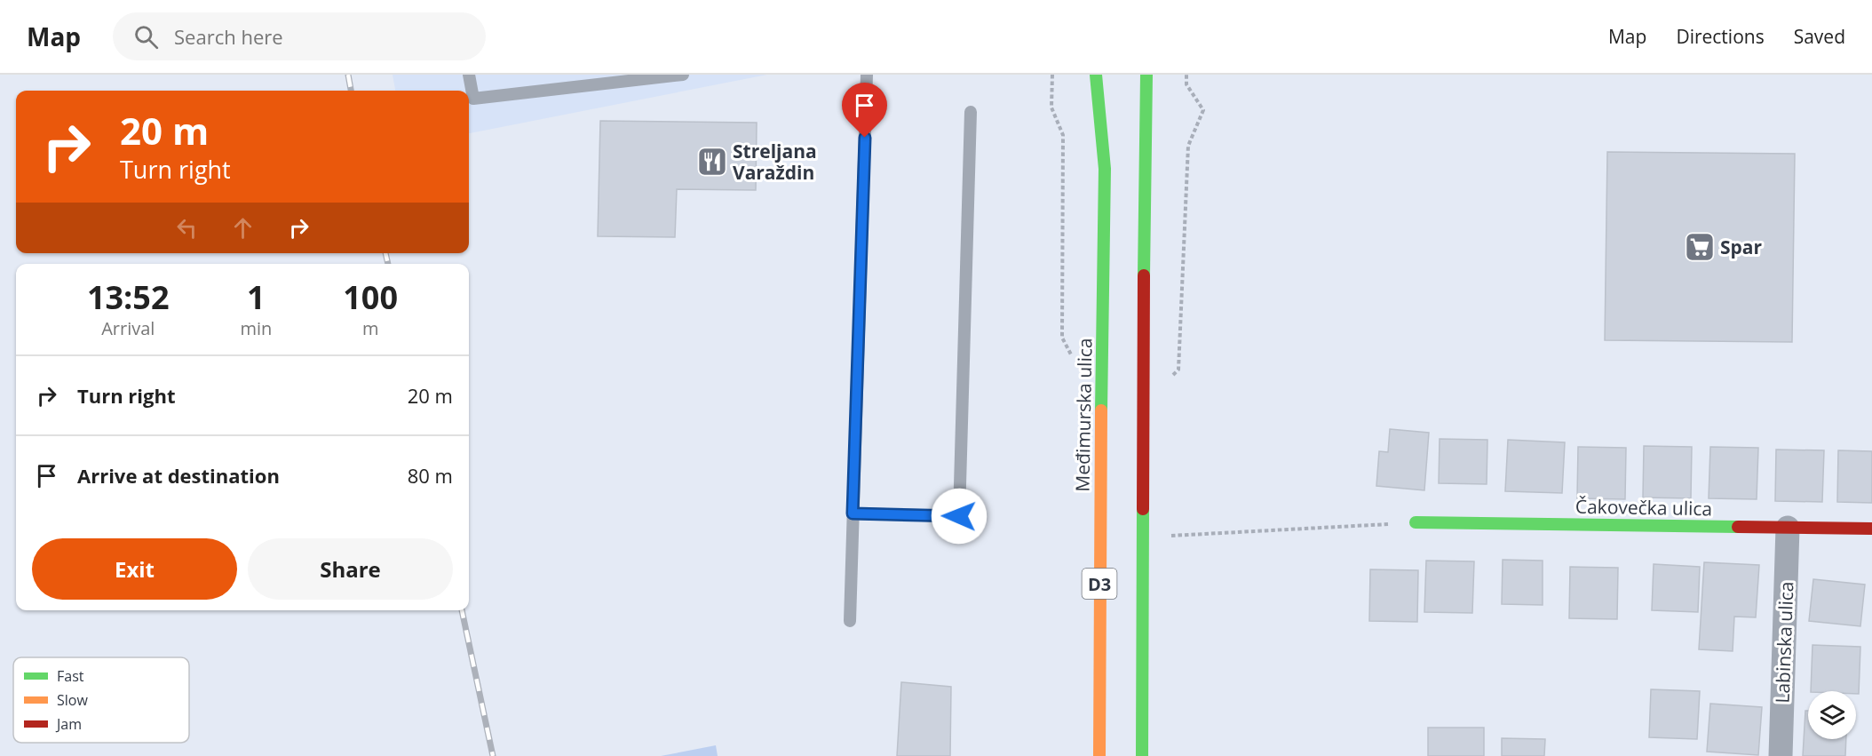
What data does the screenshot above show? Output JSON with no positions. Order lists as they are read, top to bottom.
{
  "streets": {
    "main road": ["Međimurska ulica", "Čakovečka ulica", "D3"],
    "street": ["Labinska ulica"]
  },
  "crossings": [
    ["Čakovečka ulica", "Labinska ulica"]
  ],
  "places": {
    "restaurant": ["Streljana Varaždin"],
    "supermarket": ["Spar"]
  },
  "legend": ["Fast", "Slow", "Jam"],
  "page": {
    "header": "Map",
    "search": "Search here",
    "nav": ["Map", "Directions", "Saved"],
    "turn": ["20 m", "Turn right"],
    "eta": [
      "13:52",
      "Arrival",
      "1",
      "min",
      "100",
      "m"
    ],
    "list": [
      {
        "name": "Turn right",
        "value": "20 m"
      },
      {
        "name": "Arrive at destination",
        "value": "80 m"
      }
    ],
    "buttons": ["Exit", "Share"]
  }
}
